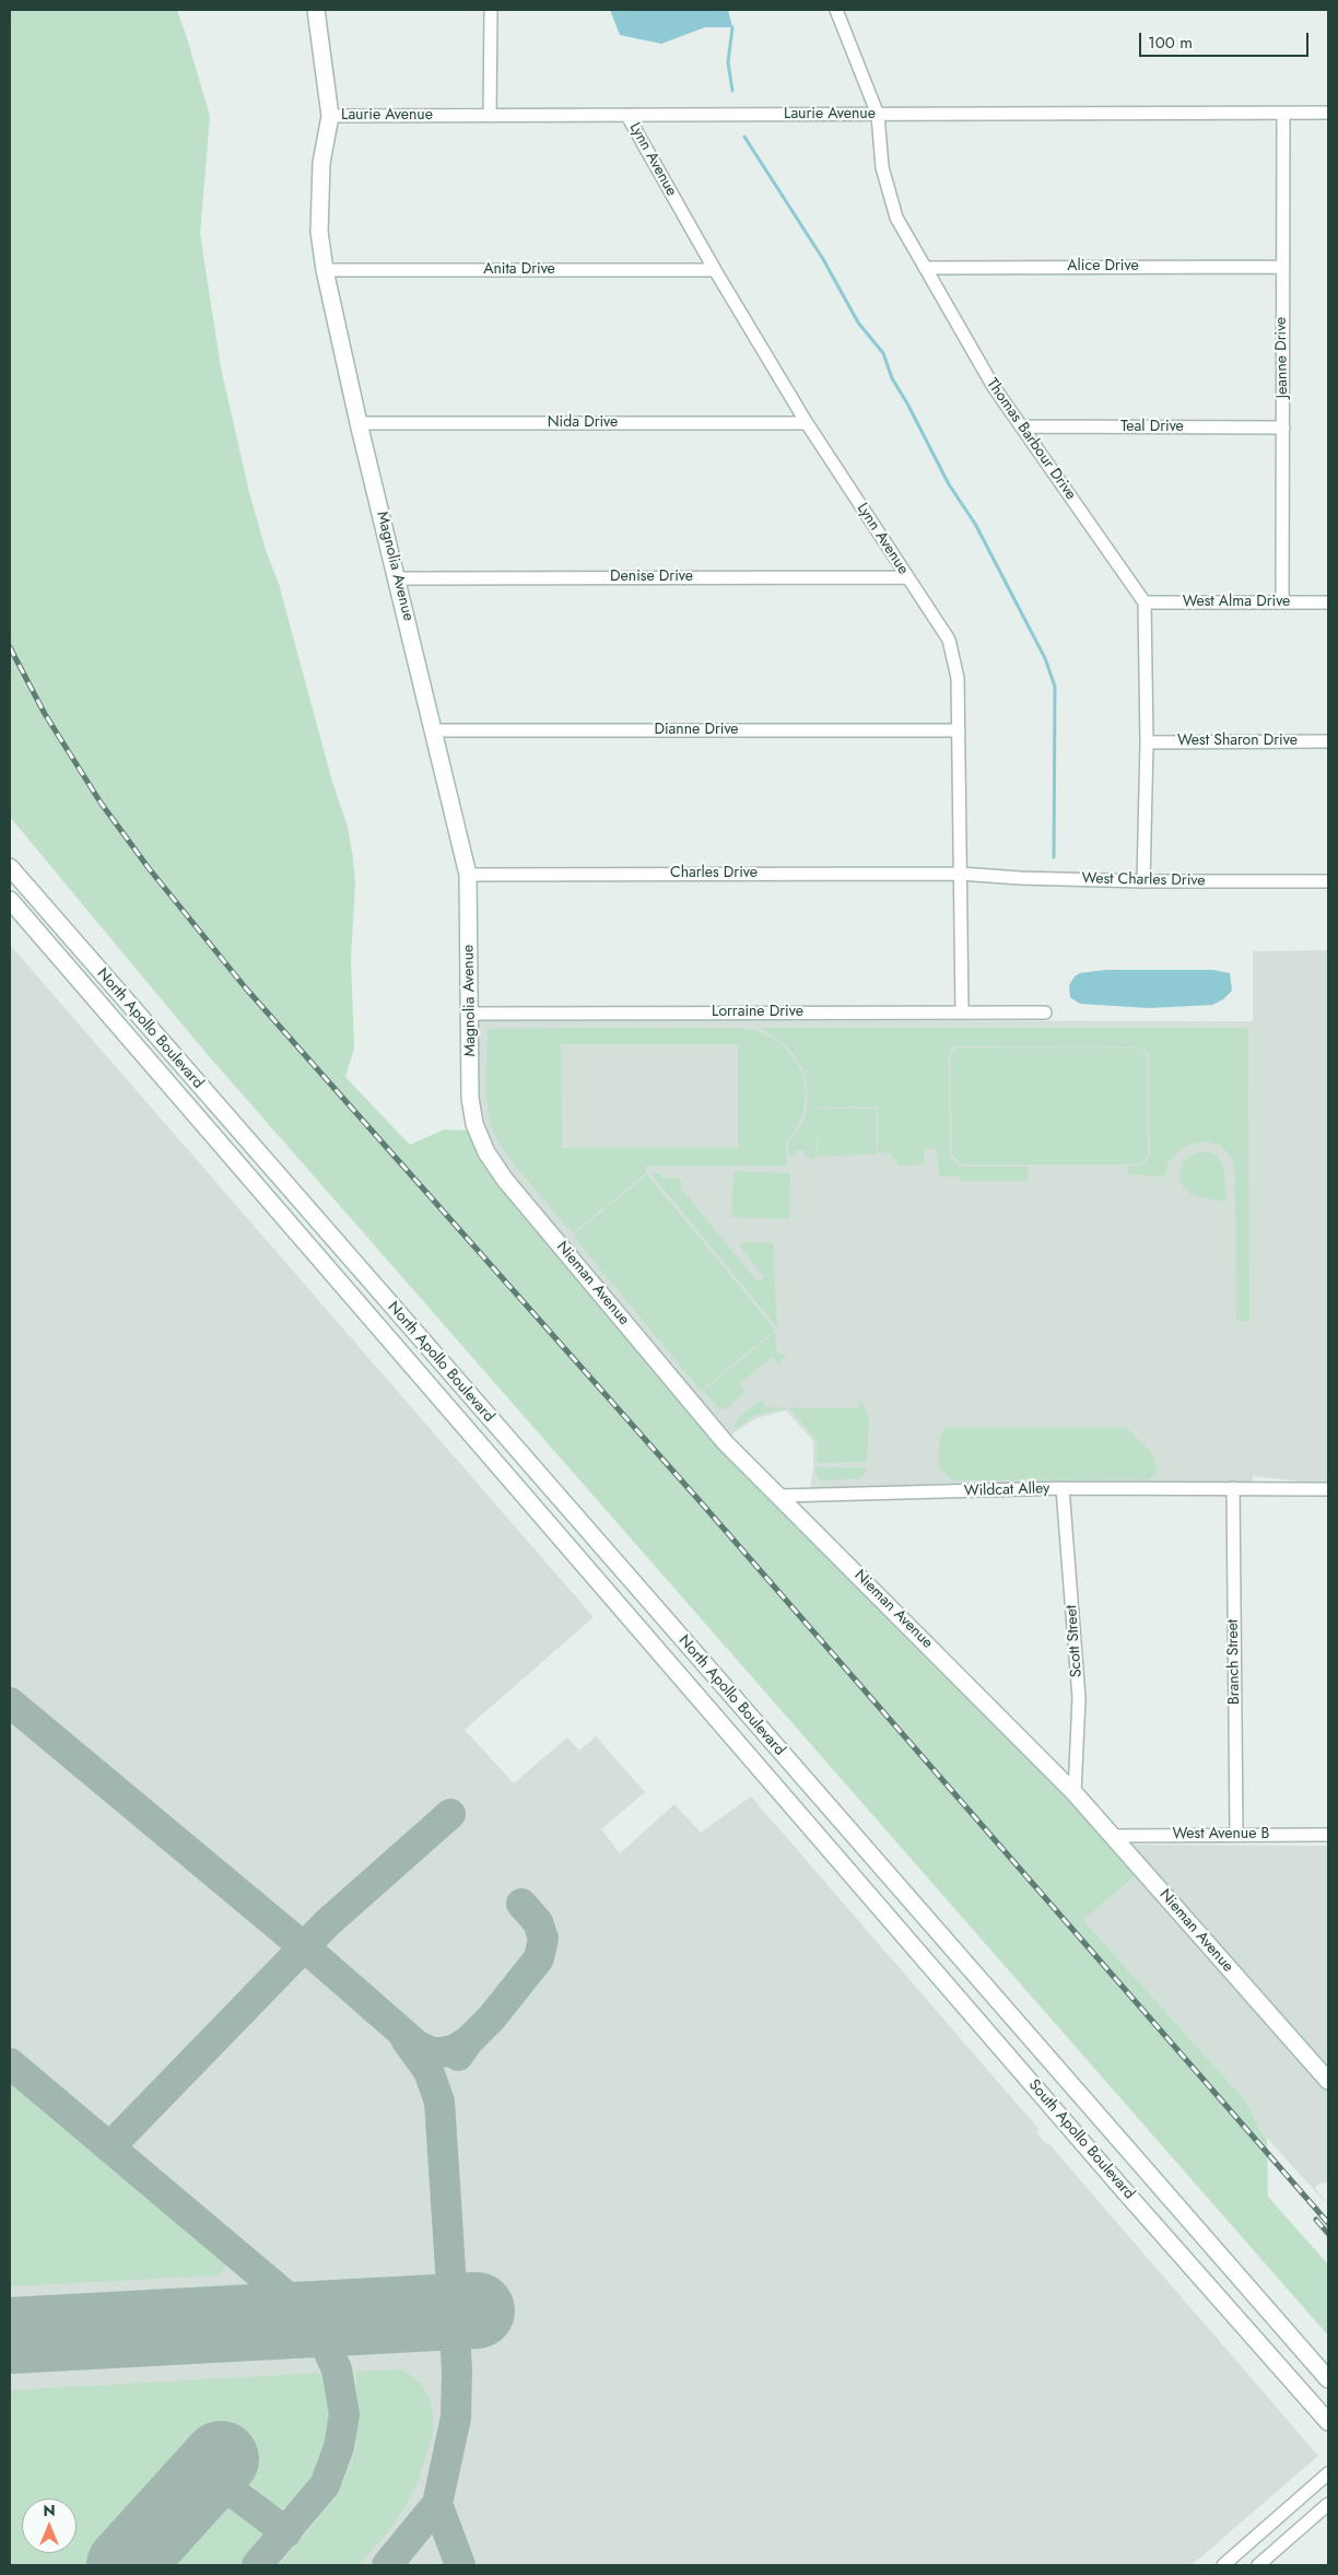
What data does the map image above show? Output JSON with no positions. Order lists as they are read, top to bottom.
{
  "streets": {
    "street": [
      "Laurie Avenue",
      "Lynn Avenue",
      "Alice Drive",
      "Anita Drive",
      "Jeanne Drive",
      "Nida Drive",
      "Teal Drive",
      "Thomas Barbour Drive",
      "Magnolia Avenue",
      "Denise Drive",
      "West Alma Drive",
      "Dianne Drive",
      "West Sharon Drive",
      "Charles Drive",
      "West Charles Drive",
      "Lorraine Drive",
      "North Apollo Boulevard",
      "Nieman Avenue",
      "Wildcat Alley",
      "Scott Street",
      "Branch Street",
      "West Avenue B",
      "South Apollo Boulevard"
    ]
  },
  "crossings": [
    ["Laurie Avenue", "Lynn Avenue"],
    ["Laurie Avenue", "Jeanne Drive"],
    ["Laurie Avenue", "Thomas Barbour Drive"],
    ["Laurie Avenue", "Magnolia Avenue"],
    ["Lynn Avenue", "Anita Drive"],
    ["Lynn Avenue", "Nida Drive"],
    ["Lynn Avenue", "Denise Drive"],
    ["Lynn Avenue", "Dianne Drive"],
    ["Lynn Avenue", "Charles Drive"],
    ["Lynn Avenue", "West Charles Drive"],
    ["Lynn Avenue", "Lorraine Drive"],
    ["Alice Drive", "Jeanne Drive"],
    ["Alice Drive", "Thomas Barbour Drive"],
    ["Anita Drive", "Magnolia Avenue"],
    ["Jeanne Drive", "Teal Drive"],
    ["Jeanne Drive", "West Alma Drive"],
    ["Nida Drive", "Magnolia Avenue"],
    ["Teal Drive", "Thomas Barbour Drive"],
    ["Thomas Barbour Drive", "West Alma Drive"],
    ["Magnolia Avenue", "Denise Drive"],
    ["Magnolia Avenue", "Dianne Drive"],
    ["Magnolia Avenue", "Charles Drive"],
    ["Magnolia Avenue", "Lorraine Drive"],
    ["Magnolia Avenue", "Nieman Avenue"],
    ["Charles Drive", "West Charles Drive"],
    ["North Apollo Boulevard", "South Apollo Boulevard"],
    ["Nieman Avenue", "Wildcat Alley"],
    ["Nieman Avenue", "Scott Street"],
    ["Nieman Avenue", "West Avenue B"],
    ["Wildcat Alley", "Scott Street"],
    ["Wildcat Alley", "Branch Street"],
    ["Branch Street", "West Avenue B"]
  ],
  "scale_bar": "100 m",
  "north": "top"
}
